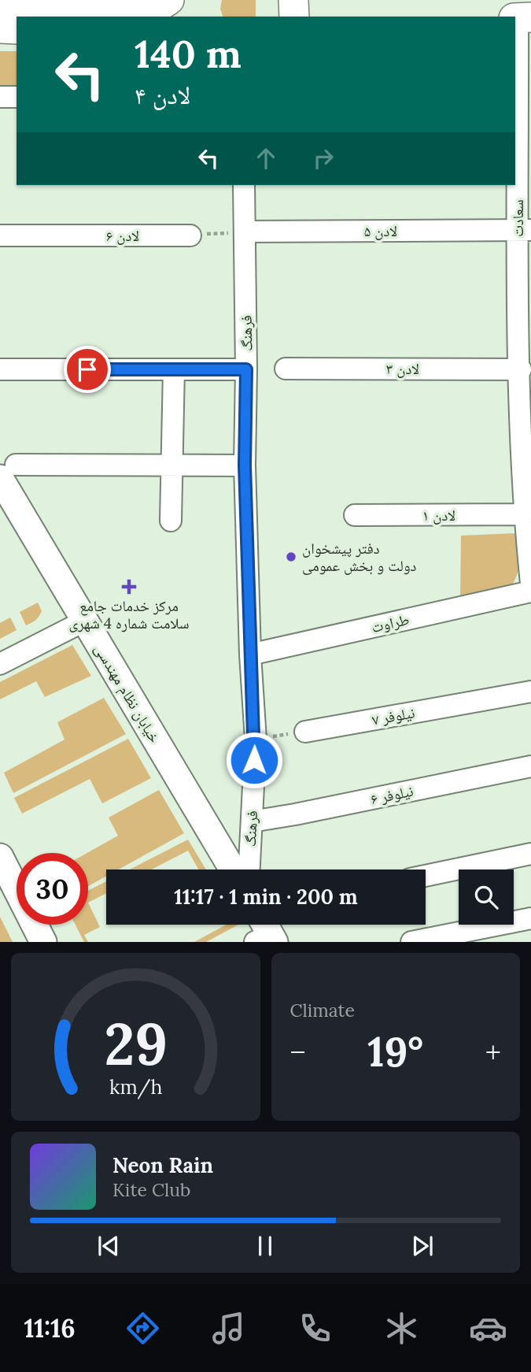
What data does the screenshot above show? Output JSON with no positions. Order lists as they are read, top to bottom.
{
  "streets": {
    "street": [
      "سعادت",
      "لادن ۵",
      "لادن ۶",
      "فرهنگ",
      "لادن ۳",
      "لادن ۱",
      "طراوت",
      "خیابان نظام مهندسی",
      "نیلوفر ۷",
      "نیلوفر ۶"
    ]
  },
  "crossings": [
    ["سعادت", "لادن ۵"],
    ["سعادت", "لادن ۳"],
    ["سعادت", "لادن ۱"],
    ["لادن ۵", "فرهنگ"],
    ["فرهنگ", "طراوت"],
    ["فرهنگ", "نیلوفر ۶"]
  ],
  "places": {
    "other": ["دفتر پیشخوان دولت و بخش عمومی"],
    "health": ["مرکز خدمات جامع سلامت شماره 4 شهری"]
  },
  "page": {
    "turn": ["140 m", "لادن ۴"],
    "limit": "30",
    "trip": "11:17 · 1 min · 200 m",
    "tile": "Climate",
    "heat": ["−", "19°", "+"],
    "song": ["Neon Rain", "Kite Club"],
    "tabs": "11:16",
    "gauge": ["29", "km/h"]
  }
}
